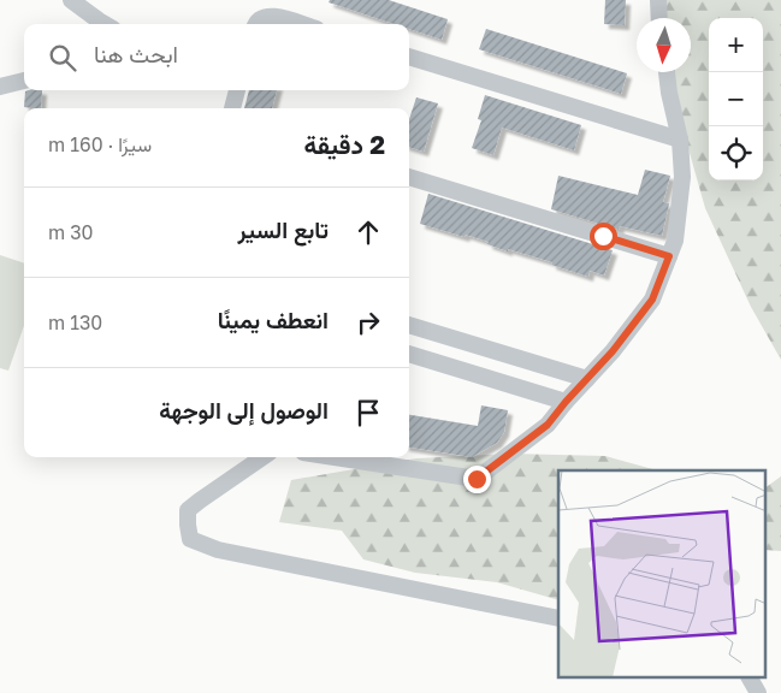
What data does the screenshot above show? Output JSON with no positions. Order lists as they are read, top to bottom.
{
  "north": "bottom",
  "page": {
    "map_buttons": ["+", "−"],
    "search": "ابحث هنا",
    "heading": ["2 دقيقة", "سيرًا · 160 m"],
    "list": [
      ["تابع السير", "30 m"],
      ["انعطف يمينًا", "130 m"],
      "الوصول إلى الوجهة"
    ]
  }
}
